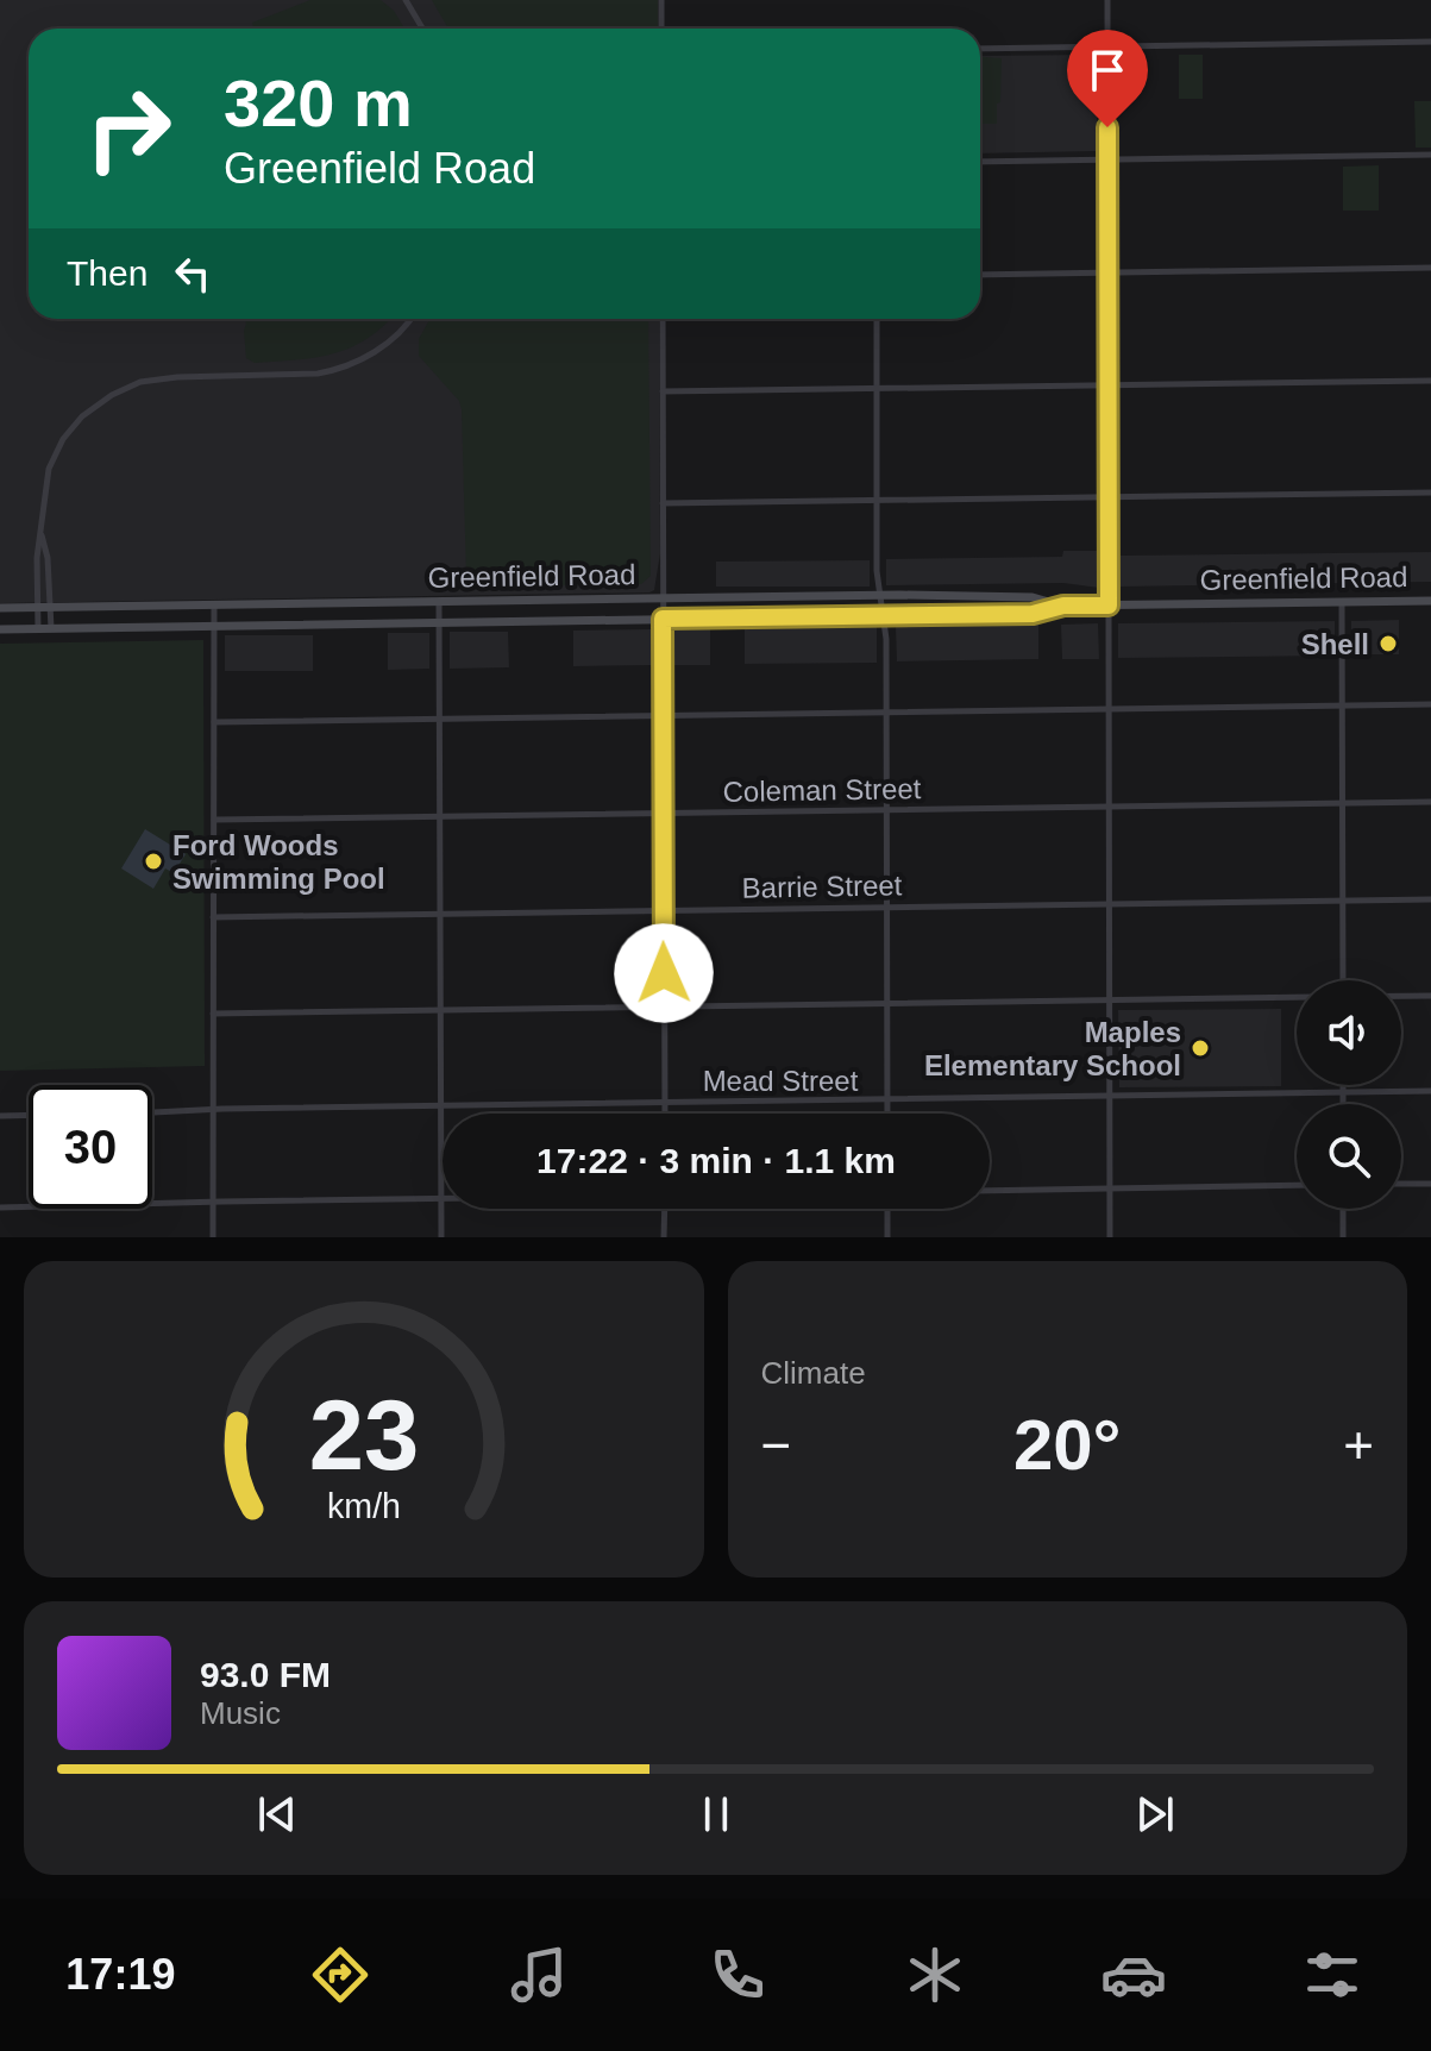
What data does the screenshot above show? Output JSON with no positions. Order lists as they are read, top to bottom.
{
  "streets": {
    "main road": ["Greenfield Road"],
    "street": ["Coleman Street", "Barrie Street", "Mead Street"]
  },
  "places": ["Shell", "Ford Woods Swimming Pool", "Maples Elementary School"],
  "page": {
    "turn": ["320 m", "Greenfield Road"],
    "then": "Then",
    "limit": "30",
    "trip": "17:22 · 3 min · 1.1 km",
    "tile": "Climate",
    "heat": ["−", "20°", "+"],
    "song": ["93.0 FM", "Music"],
    "tabs": "17:19",
    "gauge": ["23", "km/h"]
  }
}
